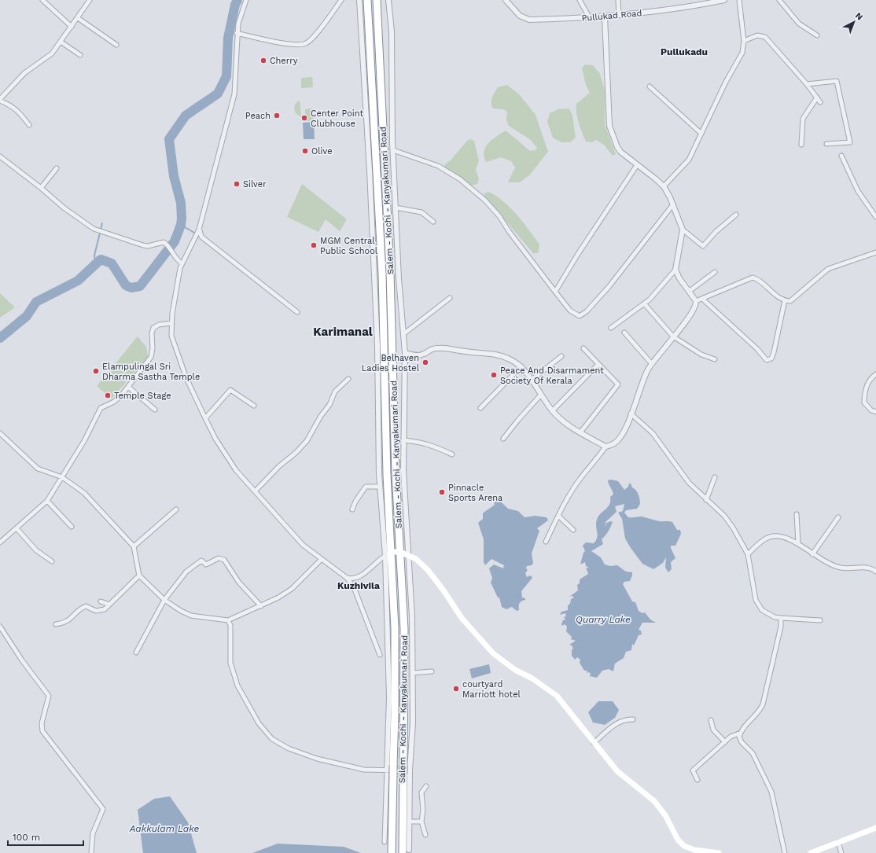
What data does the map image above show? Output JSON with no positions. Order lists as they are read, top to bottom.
{
  "streets": {
    "highway": ["Salem - Kochi - Kanyakumari Road"],
    "street": ["Pullukad Road"]
  },
  "districts": ["Pullukadu", "Karimanal", "Kuzhivila"],
  "water": ["Quarry Lake", "Aakkulam Lake"],
  "places": [
    "Cherry",
    "Peach",
    "Center Point Clubhouse",
    "Olive",
    "Silver",
    "MGM Central Public School",
    "Belhaven Ladies Hostel",
    "Elampulingal Sri Dharma Sastha Temple",
    "Peace And Disarmament Society Of Kerala",
    "Temple Stage",
    "Pinnacle Sports Arena",
    "courtyard Marriott hotel"
  ],
  "scale_bar": "100 m",
  "north": "top right"
}
